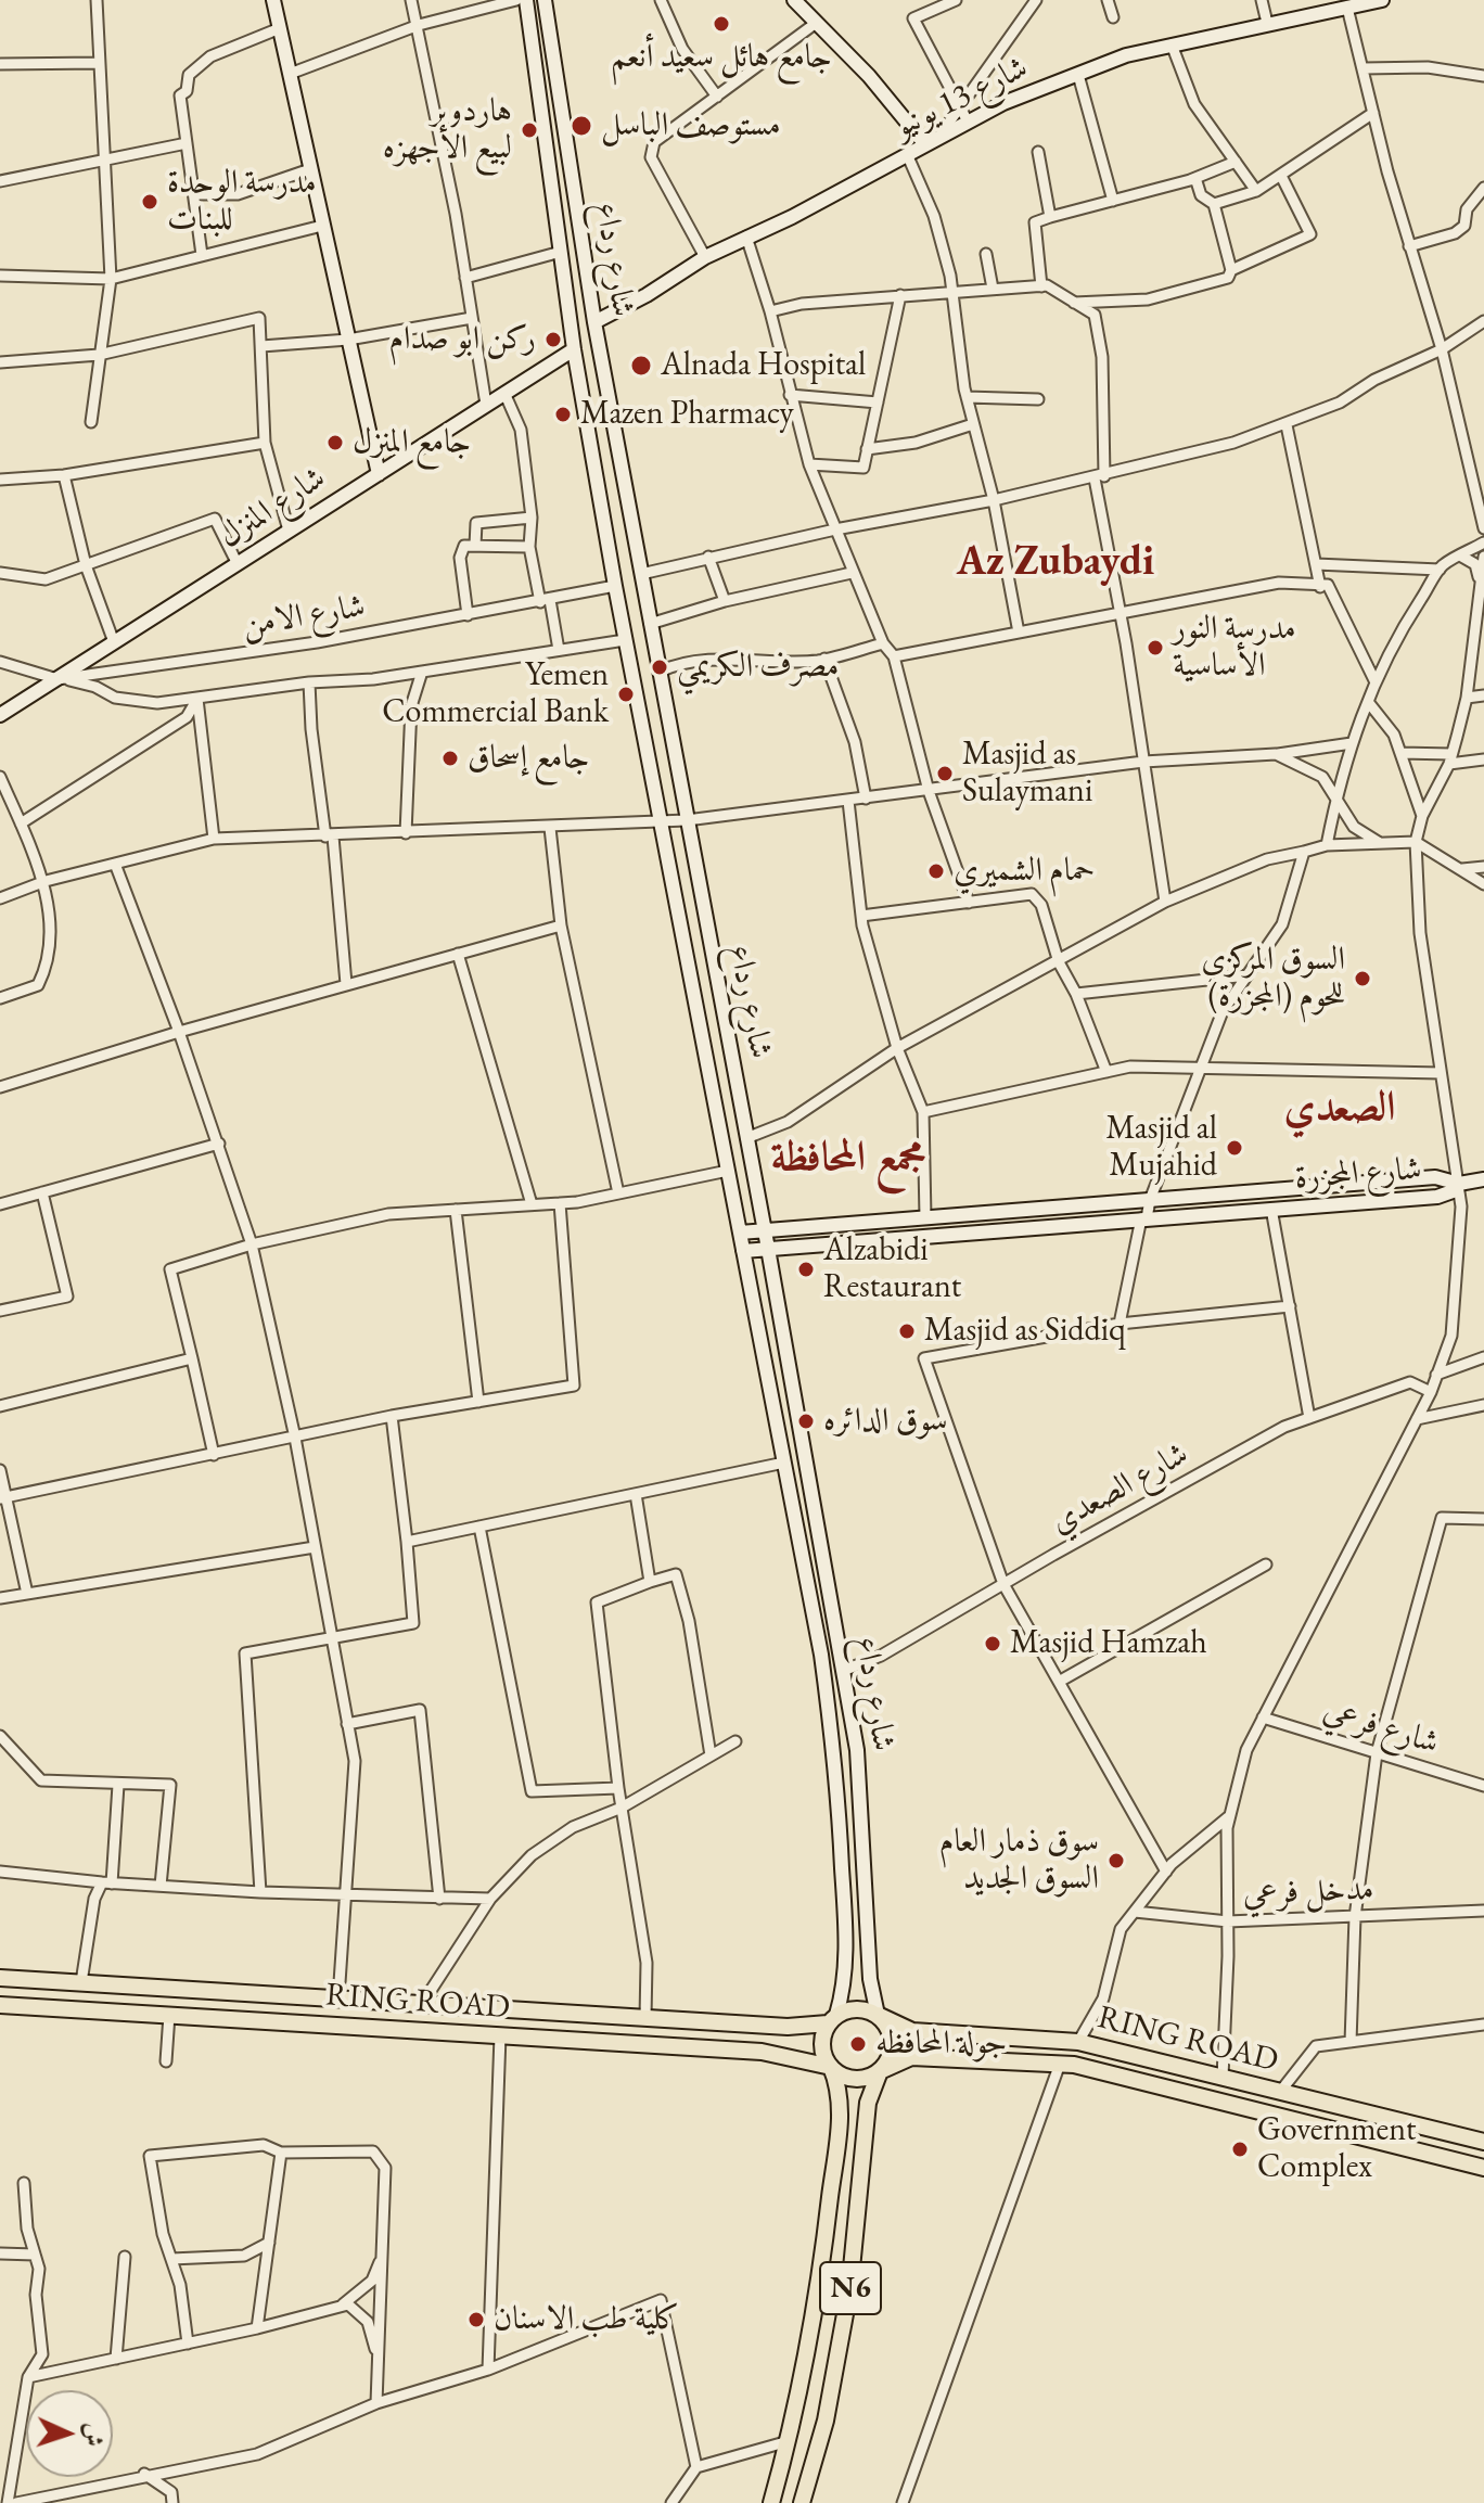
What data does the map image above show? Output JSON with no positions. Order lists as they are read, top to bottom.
{
  "streets": {
    "main road": [
      "شارع 13 يونيو",
      "شارع رداع",
      "شارع المنزل",
      "شارع المجزرة",
      "RING ROAD",
      "N6"
    ],
    "street": [
      "شارع الامن",
      "شارع الصعدي",
      "شارع فرعي",
      "مدخل فرعي"
    ]
  },
  "crossings": [
    ["شارع 13 يونيو", "شارع رداع"],
    ["شارع رداع", "شارع المنزل"],
    ["شارع رداع", "شارع الامن"],
    ["شارع رداع", "شارع المجزرة"],
    ["شارع رداع", "شارع الصعدي"],
    ["شارع رداع", "RING ROAD"],
    ["شارع رداع", "N6"],
    ["شارع المنزل", "شارع الامن"],
    ["RING ROAD", "N6"]
  ],
  "districts": ["Az Zubaydi", "الصعدي", "مجمع المحافظة"],
  "places": [
    "جامع هائل سعيد أنعم",
    "مستوصف الباسل",
    "هاردوير لبيع الأجهزه",
    "مدرسة الوحدة للبنات",
    "ركن ابو صدام",
    "Alnada Hospital",
    "Mazen Pharmacy",
    "جامع المنزل",
    "مدرسة النور الأساسية",
    "مصرف الكريمي",
    "Yemen Commercial Bank",
    "جامع إسحاق",
    "Masjid as Sulaymani",
    "حمام الشميري",
    "السوق المركزي للحوم (المجزرة)",
    "Masjid al Mujahid",
    "Alzabidi Restaurant",
    "Masjid as Siddiq",
    "سوق الدائره",
    "Masjid Hamzah",
    "سوق ذمار العام السوق الجديد",
    "جولة المحافظه",
    "Government Complex",
    "كلية طب الاسنان"
  ],
  "north": "right"
}
